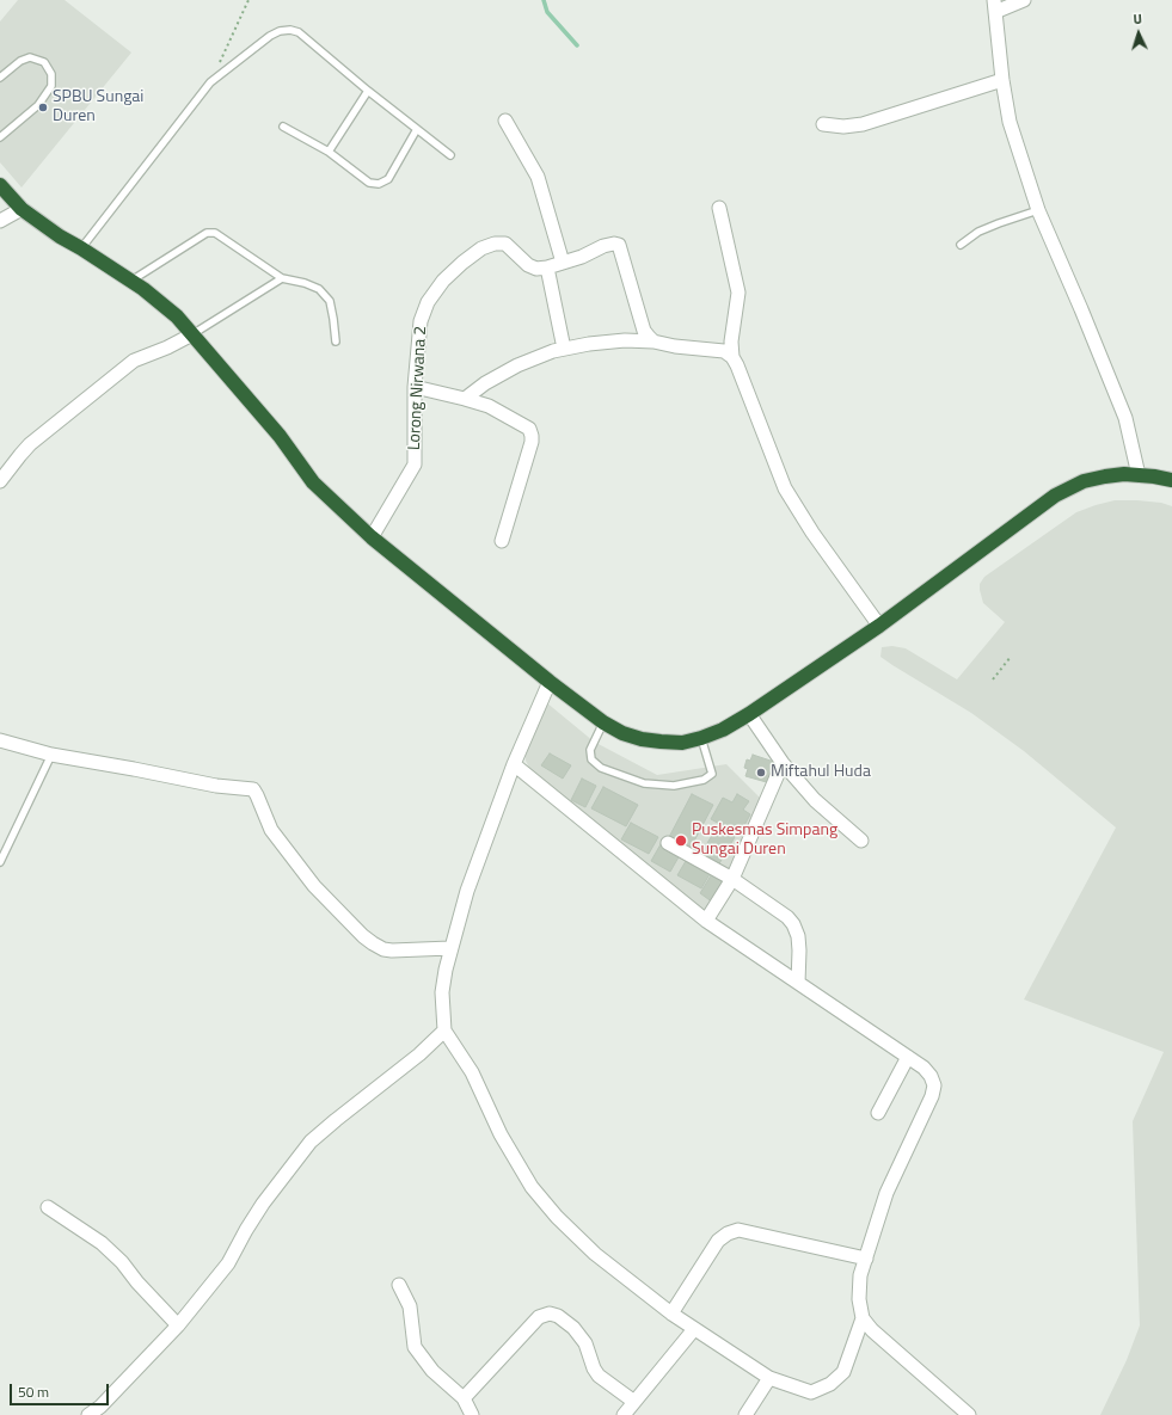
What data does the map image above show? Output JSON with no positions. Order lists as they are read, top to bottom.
{
  "streets": {
    "street": ["Lorong Nirwana 2"]
  },
  "places": ["SPBU Sungai Duren", "Miftahul Huda", "Puskesmas Simpang Sungai Duren"],
  "scale_bar": "50 m",
  "north": "top"
}
